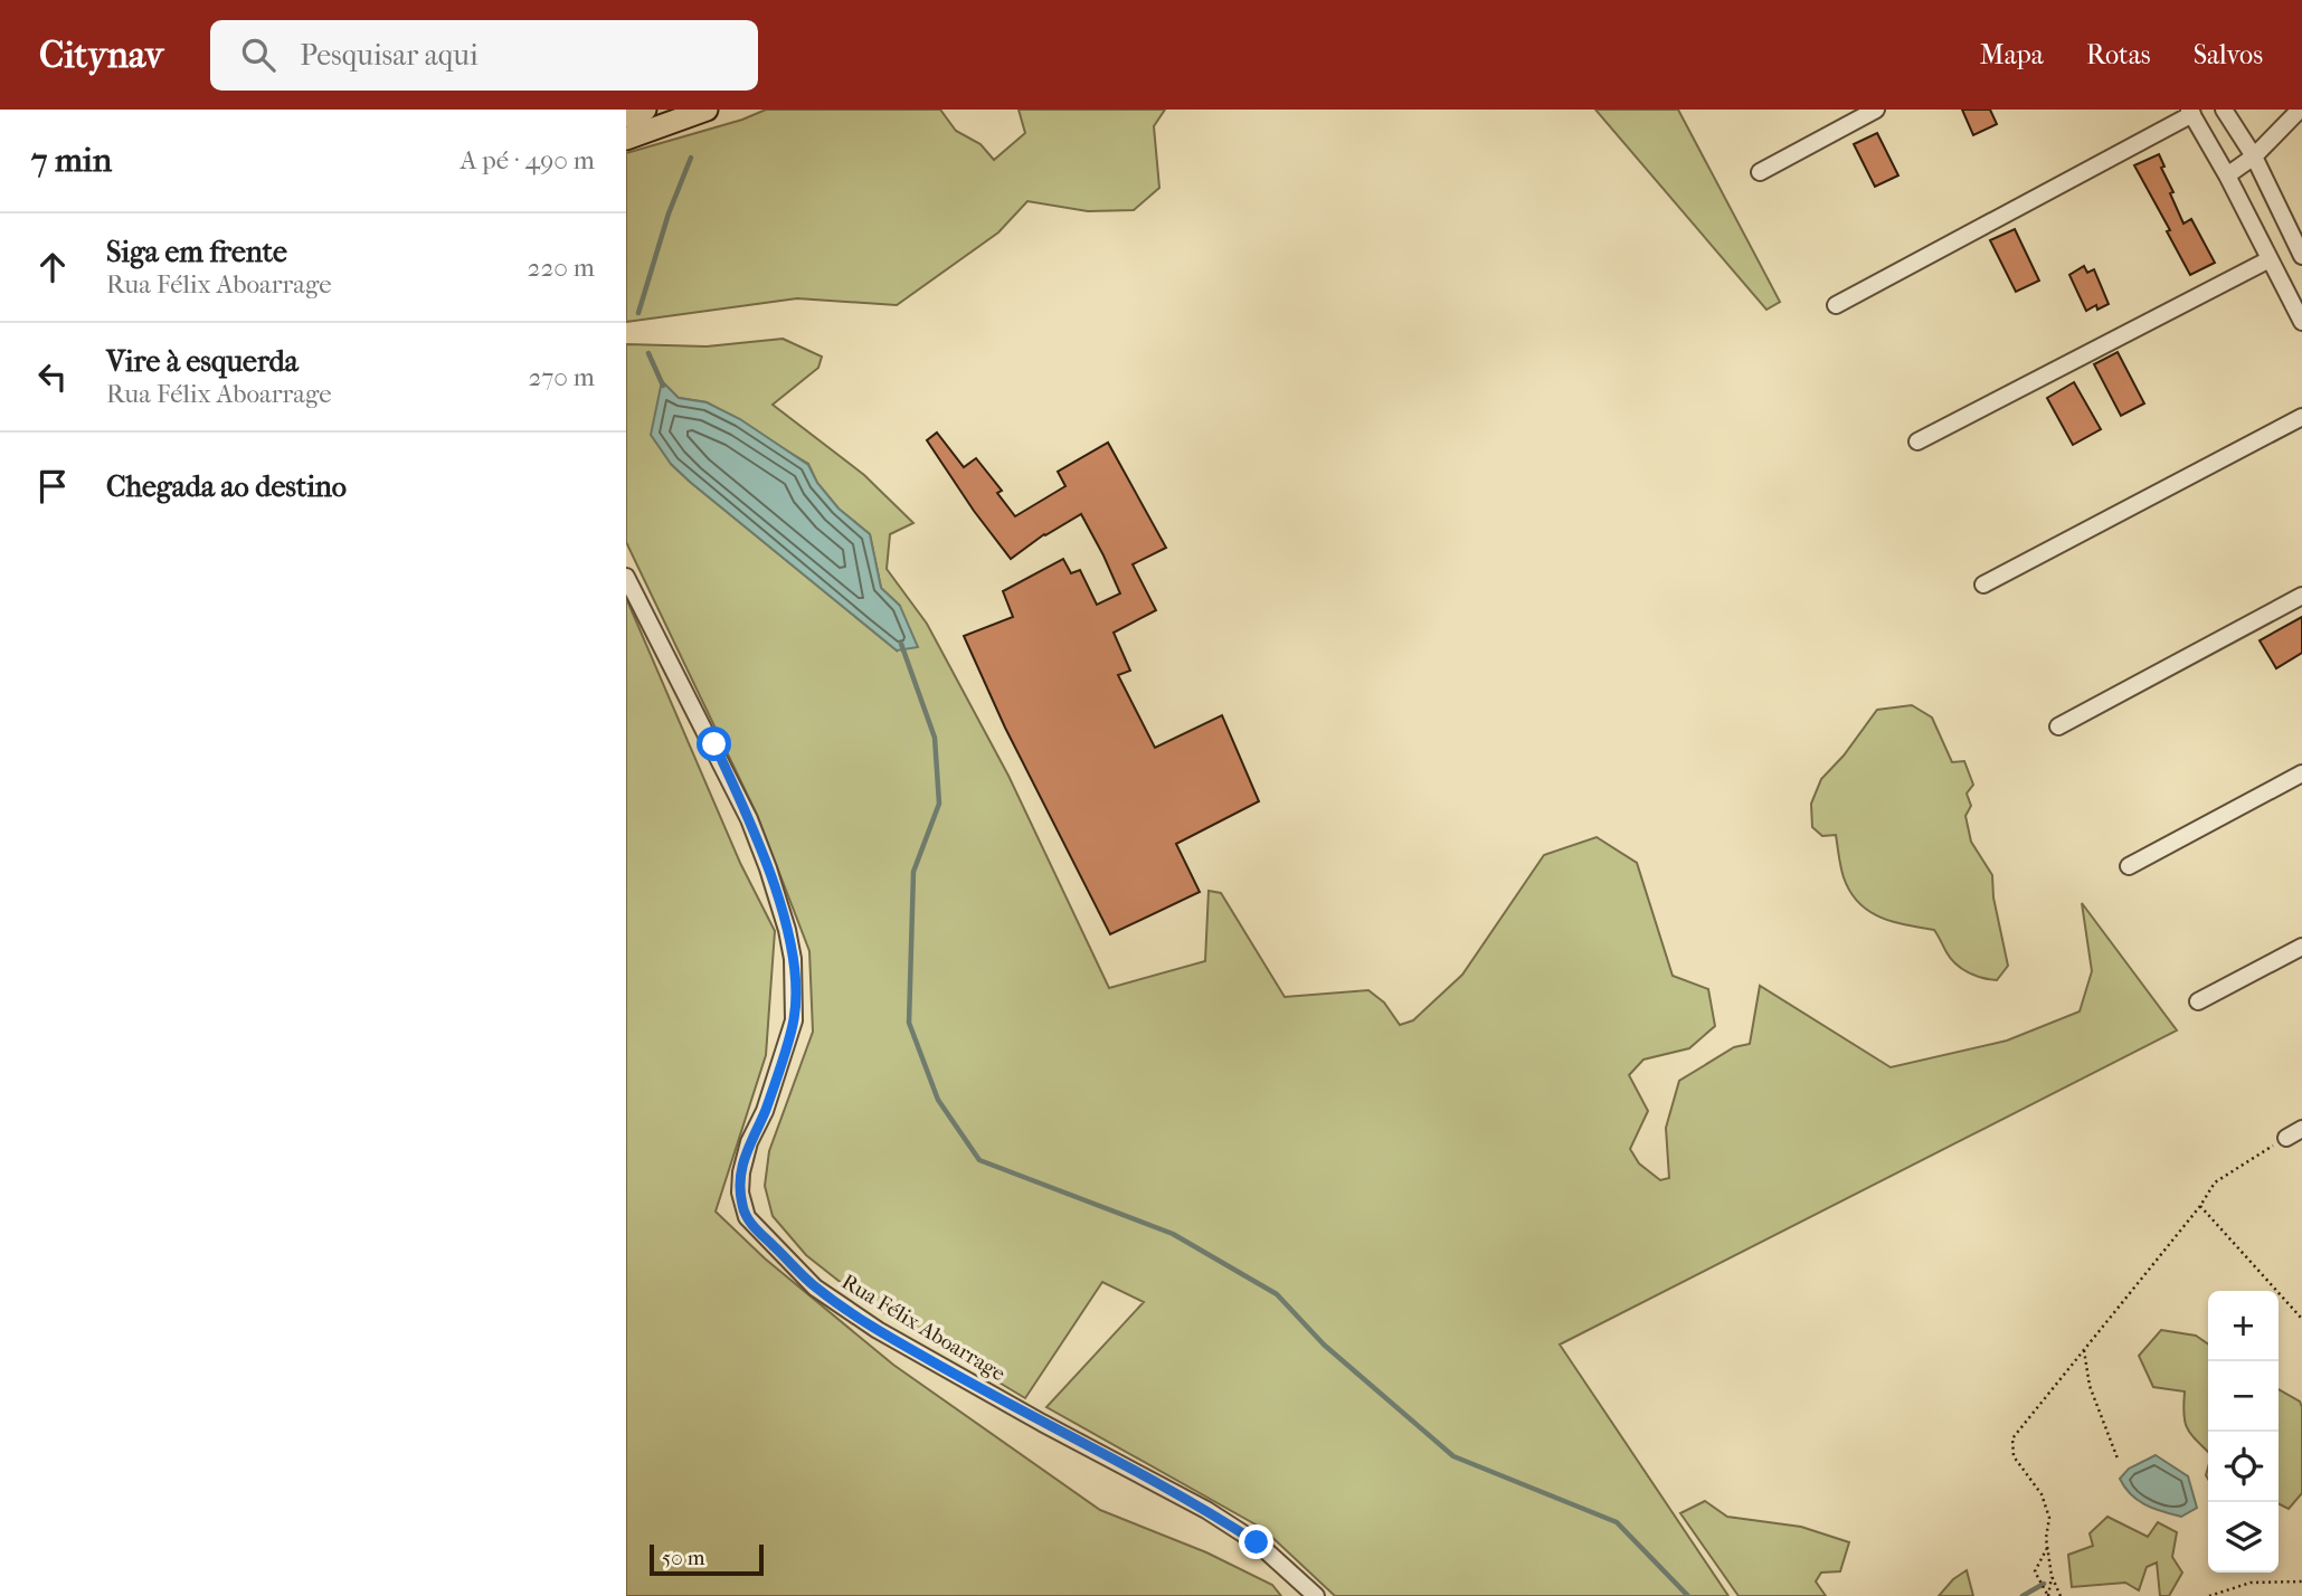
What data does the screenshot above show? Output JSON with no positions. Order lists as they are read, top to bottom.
{
  "streets": {
    "street": ["Rua Félix Aboarrage"]
  },
  "scale_bar": "50 m",
  "page": {
    "header": "Citynav",
    "search": "Pesquisar aqui",
    "nav": ["Mapa", "Rotas", "Salvos"],
    "heading": ["7 min", "A pé · 490 m"],
    "list": [
      ["Siga em frente", "Rua Félix Aboarrage", "220 m"],
      ["Vire à esquerda", "Rua Félix Aboarrage", "270 m"],
      "Chegada ao destino"
    ],
    "map_buttons": ["+", "−"],
    "scale": "50 m"
  }
}
